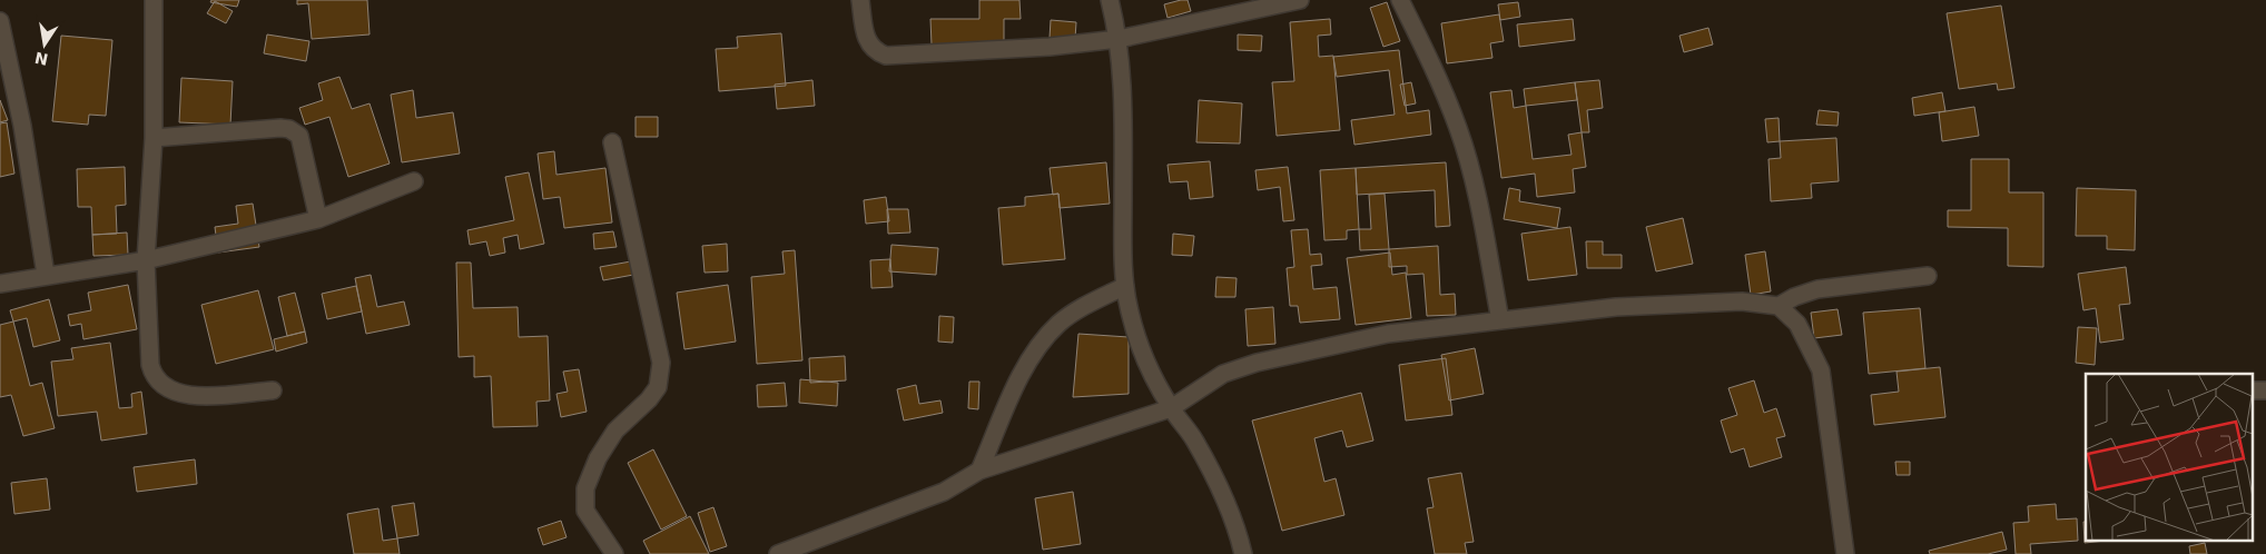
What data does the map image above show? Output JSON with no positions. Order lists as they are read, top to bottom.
{
  "north": "bottom"
}
